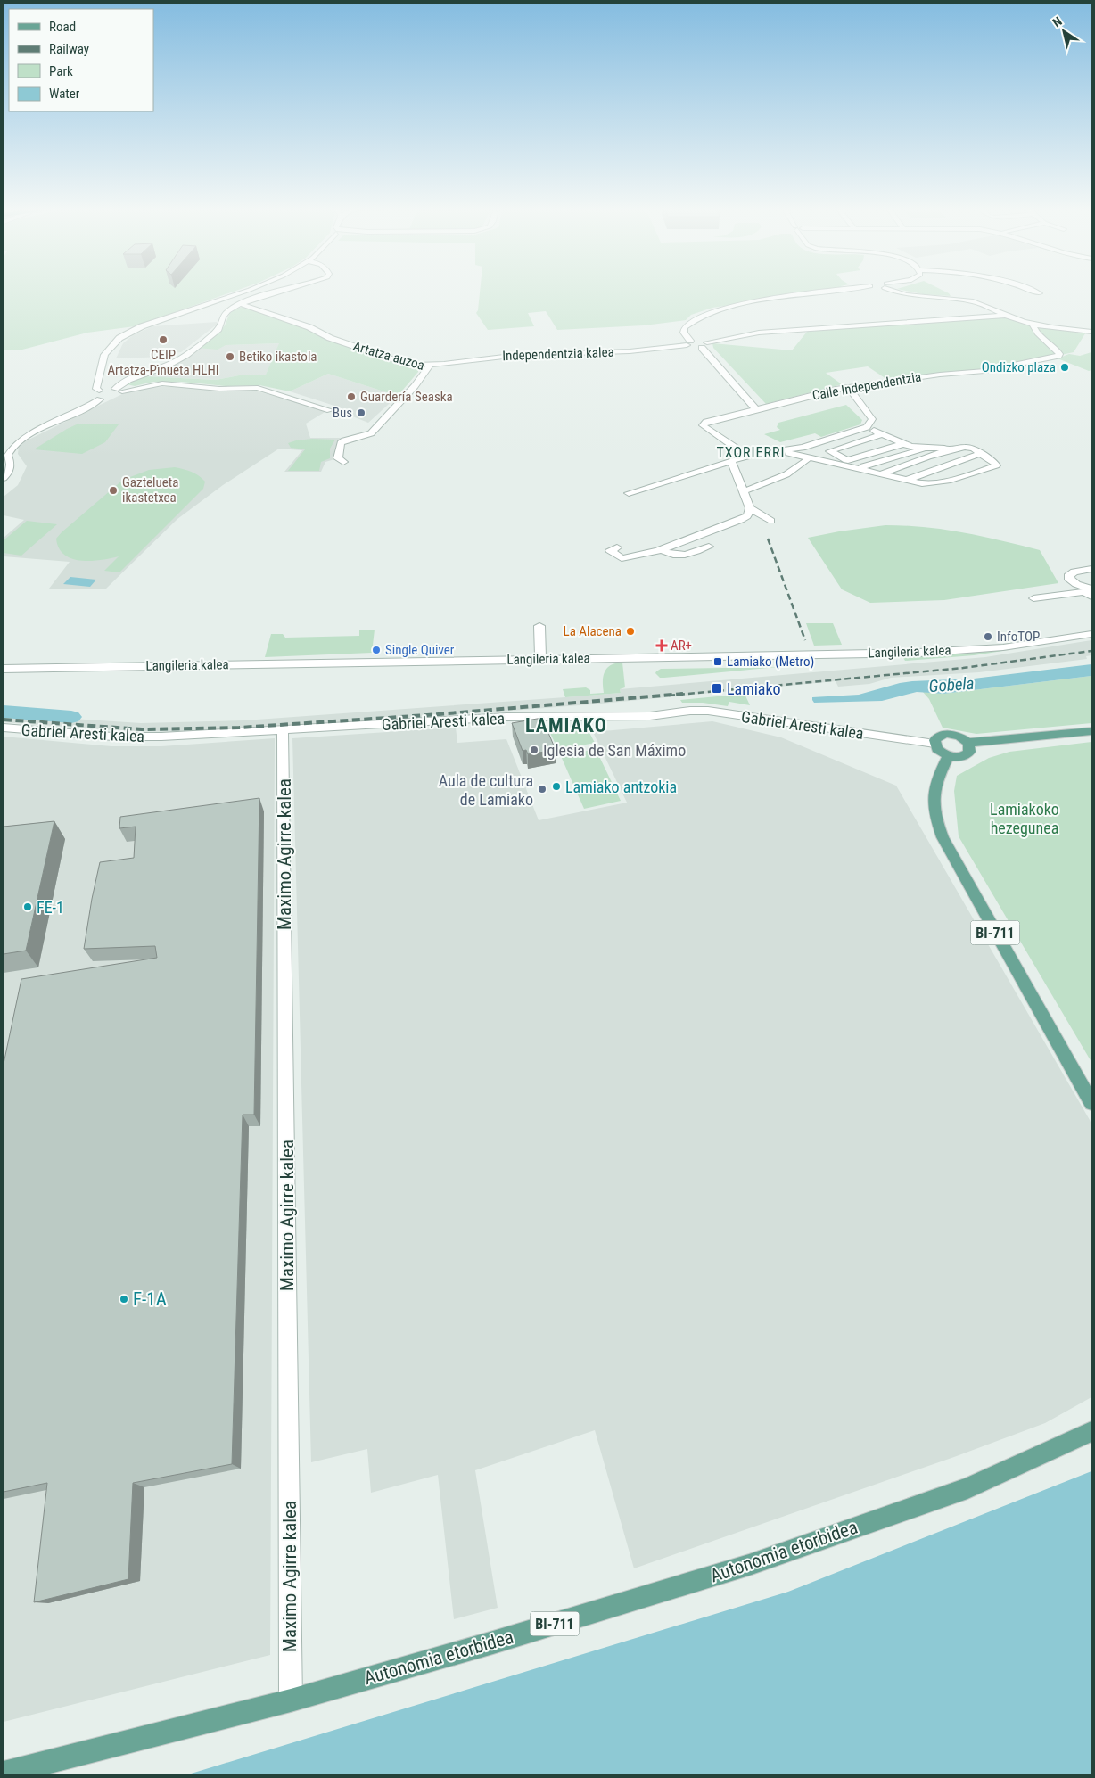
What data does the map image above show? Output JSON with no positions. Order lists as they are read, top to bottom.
{
  "streets": {
    "main road": ["BI-711", "Autonomia etorbidea"],
    "street": [
      "Independentzia kalea",
      "Artatza auzoa",
      "Calle Independentzia",
      "Langileria kalea",
      "Gabriel Aresti kalea",
      "Maximo Agirre kalea"
    ]
  },
  "crossings": [
    ["Independentzia kalea", "Artatza auzoa"],
    ["Gabriel Aresti kalea", "Maximo Agirre kalea"],
    ["Gabriel Aresti kalea", "BI-711"],
    ["Maximo Agirre kalea", "Autonomia etorbidea"]
  ],
  "districts": ["TXORIERRI", "LAMIAKO"],
  "water": ["Gobela"],
  "parks": ["Lamiakoko hezegunea"],
  "places": {
    "other": [
      "CEIP Artatza-Pìnueta HLHI",
      "Betiko ikastola",
      "Ondizko plaza",
      "Guardería Seaska",
      "Bus",
      "Gaztelueta ikastetxea",
      "La Alacena",
      "InfoTOP",
      "Single Quiver",
      "Iglesia de San Máximo",
      "Lamiako antzokia",
      "Aula de cultura de Lamiako",
      "FE-1",
      "F-1A"
    ],
    "health": ["AR+"],
    "transit": ["Lamiako (Metro)", "Lamiako"]
  },
  "legend": [
    "Road",
    "Railway",
    "Park",
    "Water"
  ],
  "north": "top left"
}
